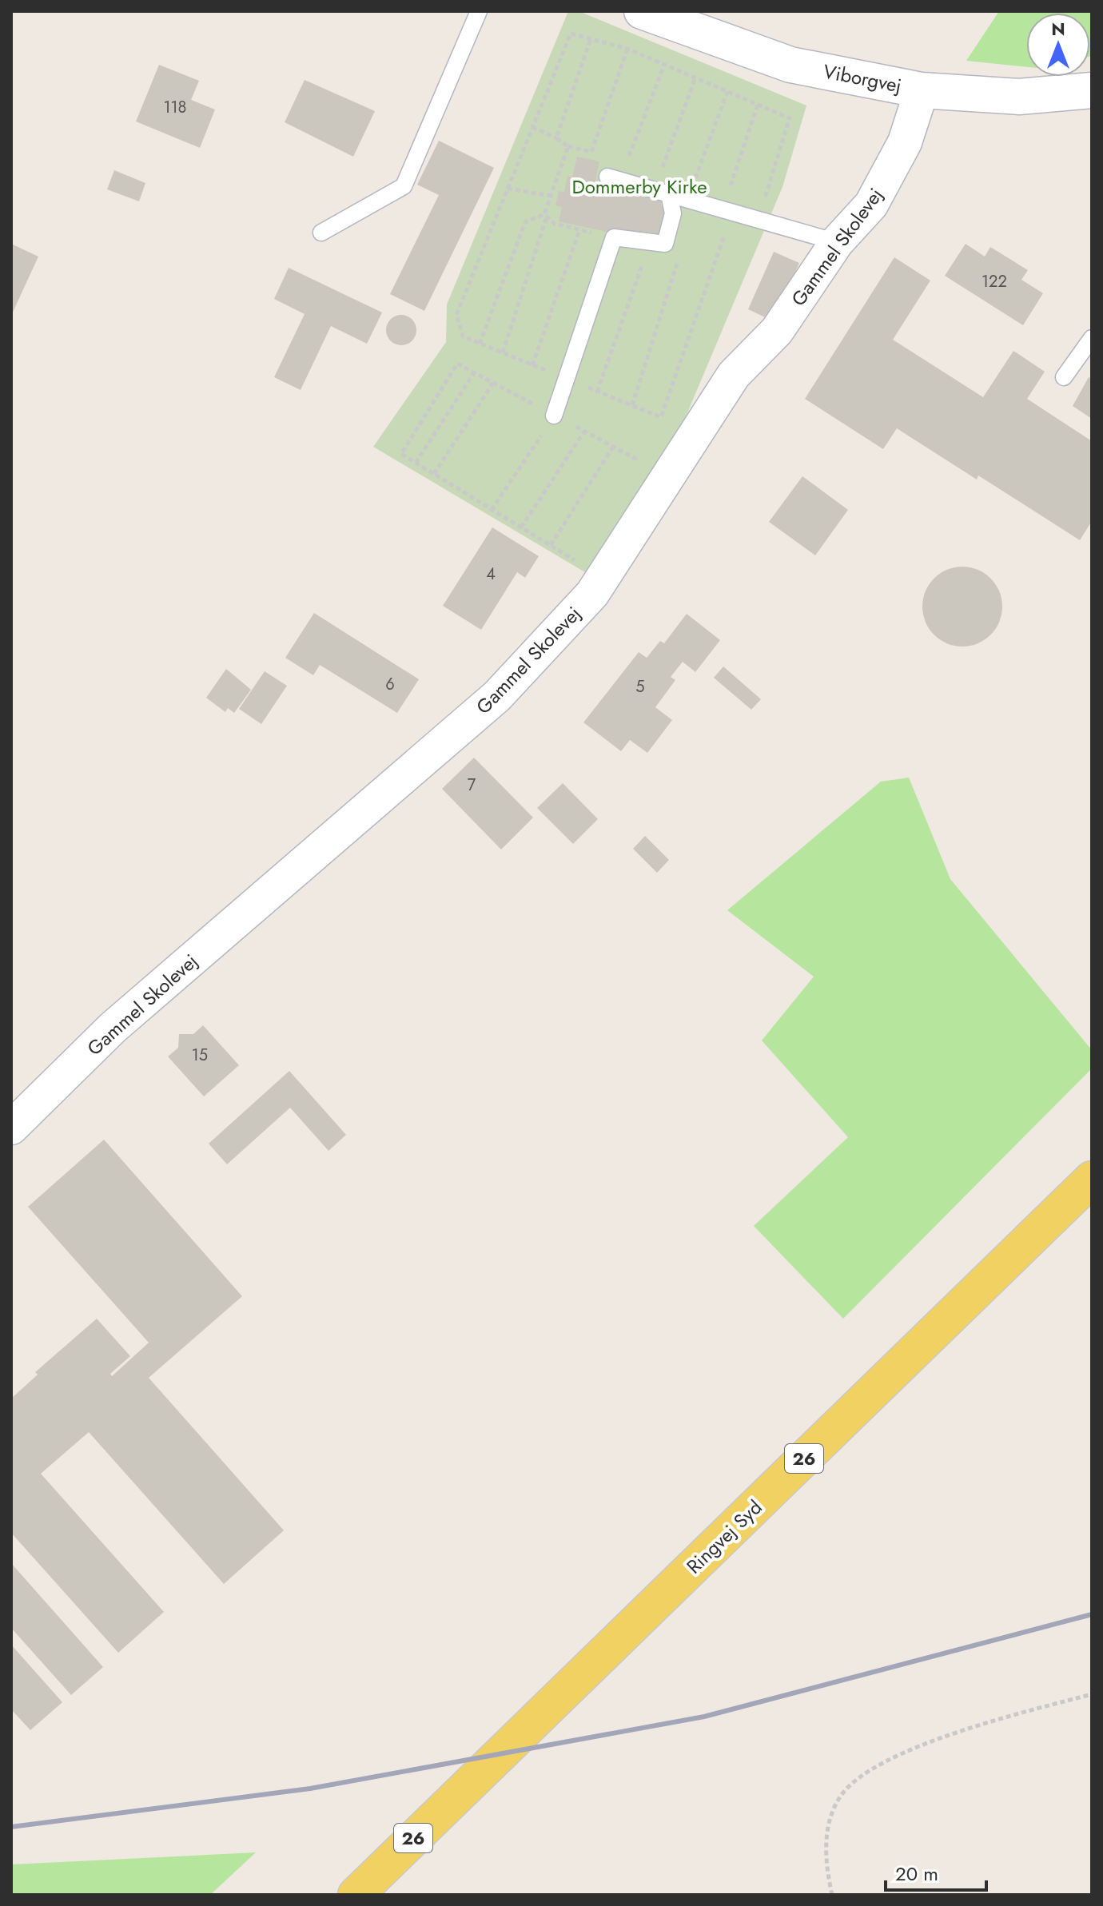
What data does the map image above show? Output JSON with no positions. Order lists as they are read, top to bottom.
{
  "streets": {
    "main road": ["26", "Ringvej Syd"],
    "street": ["Viborgvej", "Gammel Skolevej"]
  },
  "crossings": [
    ["Viborgvej", "Gammel Skolevej"]
  ],
  "parks": ["Dommerby Kirke"],
  "house_numbers": [
    "118",
    "122",
    "4",
    "6",
    "5",
    "7",
    "15"
  ],
  "scale_bar": "20 m",
  "north": "top"
}
